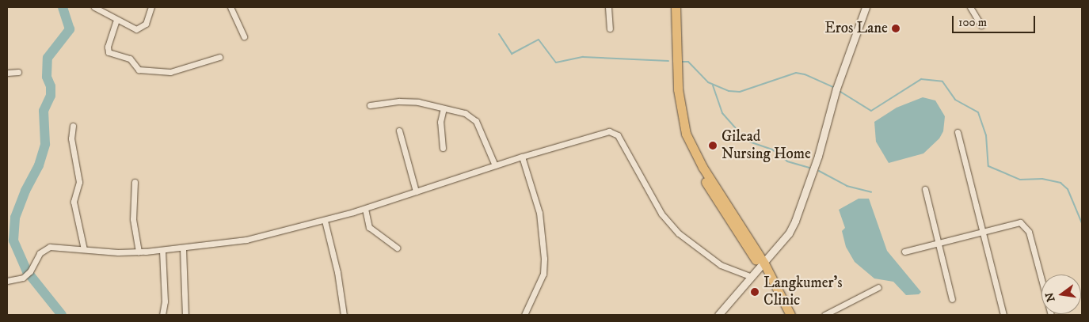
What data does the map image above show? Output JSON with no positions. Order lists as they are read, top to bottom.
{
  "places": ["Eros Lane", "Gilead Nursing Home", "Langkumer's Clinic"],
  "scale_bar": "100 m",
  "north": "left"
}
